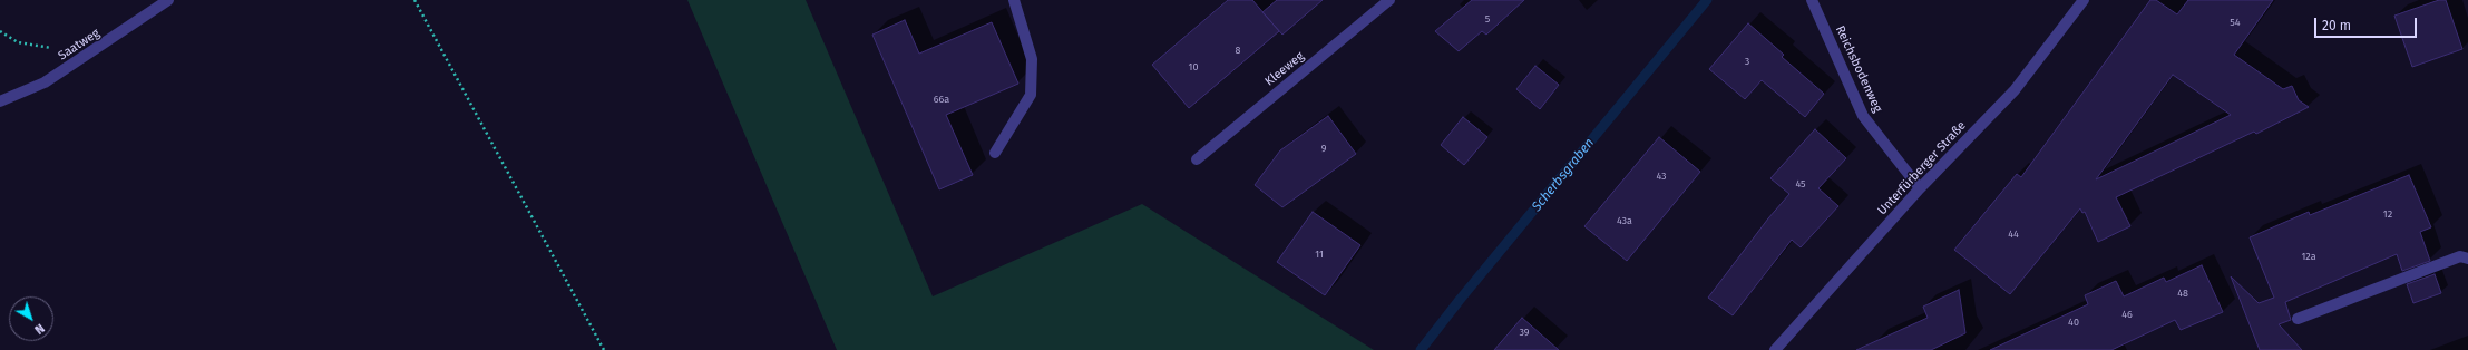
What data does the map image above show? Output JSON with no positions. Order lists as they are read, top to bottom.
{
  "streets": {
    "street": [
      "Saatweg",
      "Kleeweg",
      "Reichsbodenweg",
      "Unterfürberger Straße"
    ]
  },
  "crossings": [
    ["Reichsbodenweg", "Unterfürberger Straße"]
  ],
  "water": ["Scherbsgraben"],
  "house_numbers": [
    "5",
    "54",
    "8",
    "3",
    "10",
    "66a",
    "9",
    "43",
    "45",
    "12",
    "43a",
    "44",
    "11",
    "12a",
    "48",
    "46",
    "40",
    "39"
  ],
  "scale_bar": "20 m",
  "north": "bottom right"
}
